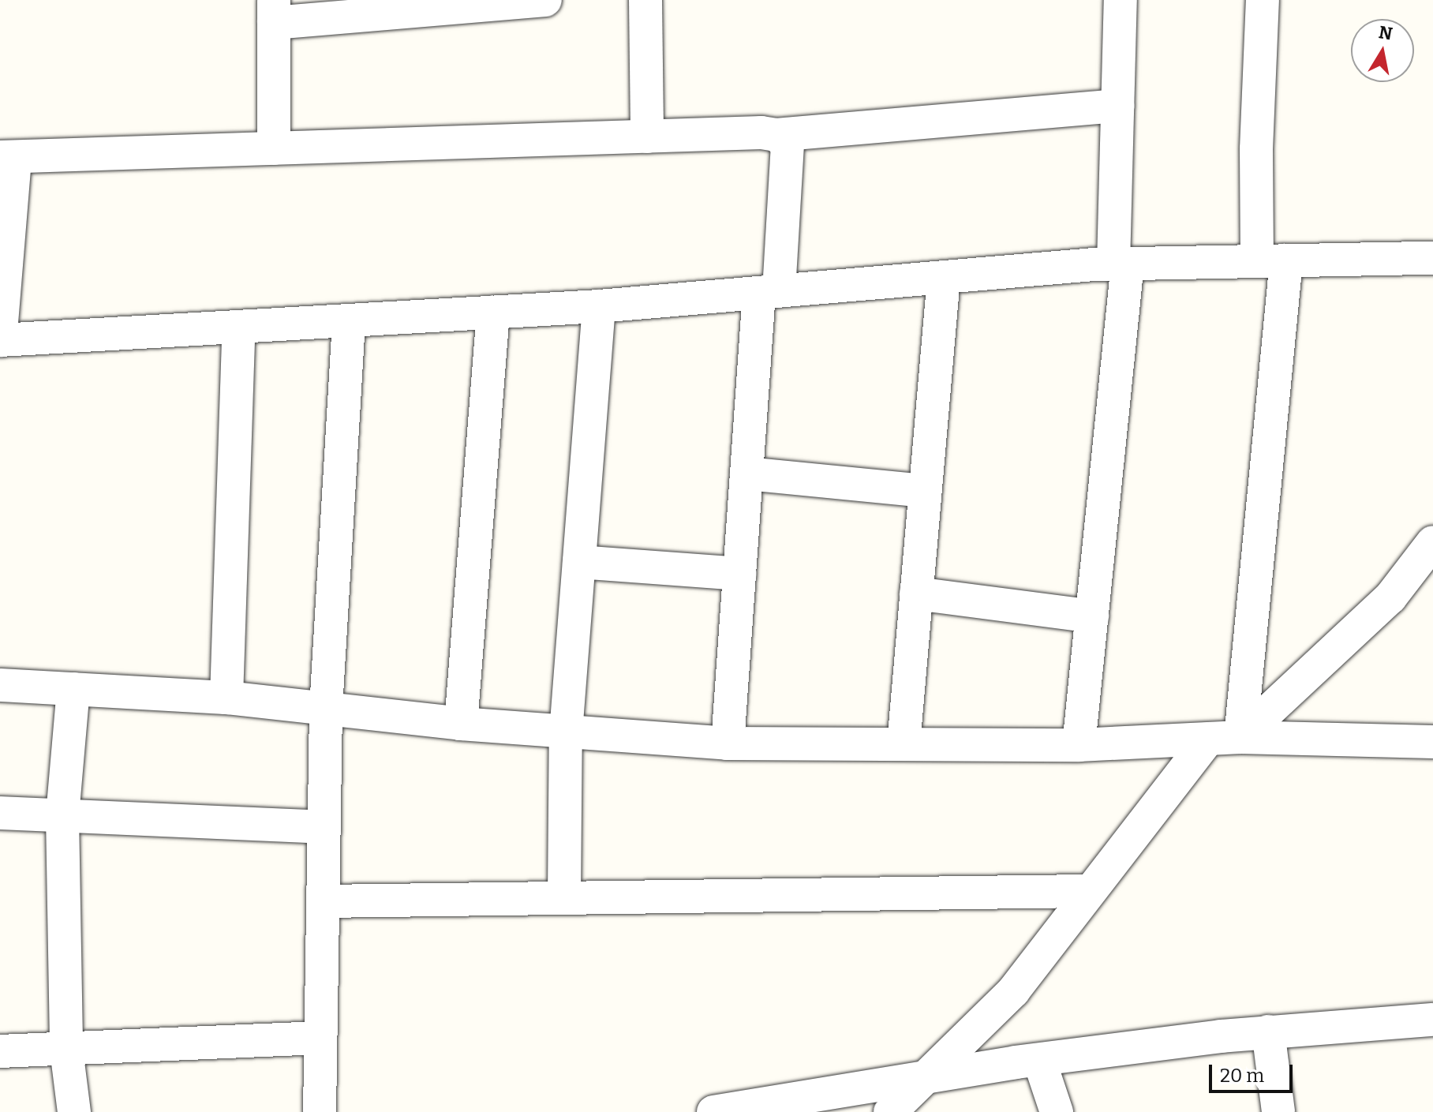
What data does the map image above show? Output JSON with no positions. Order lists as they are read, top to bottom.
{
  "scale_bar": "20 m",
  "north": "top"
}
